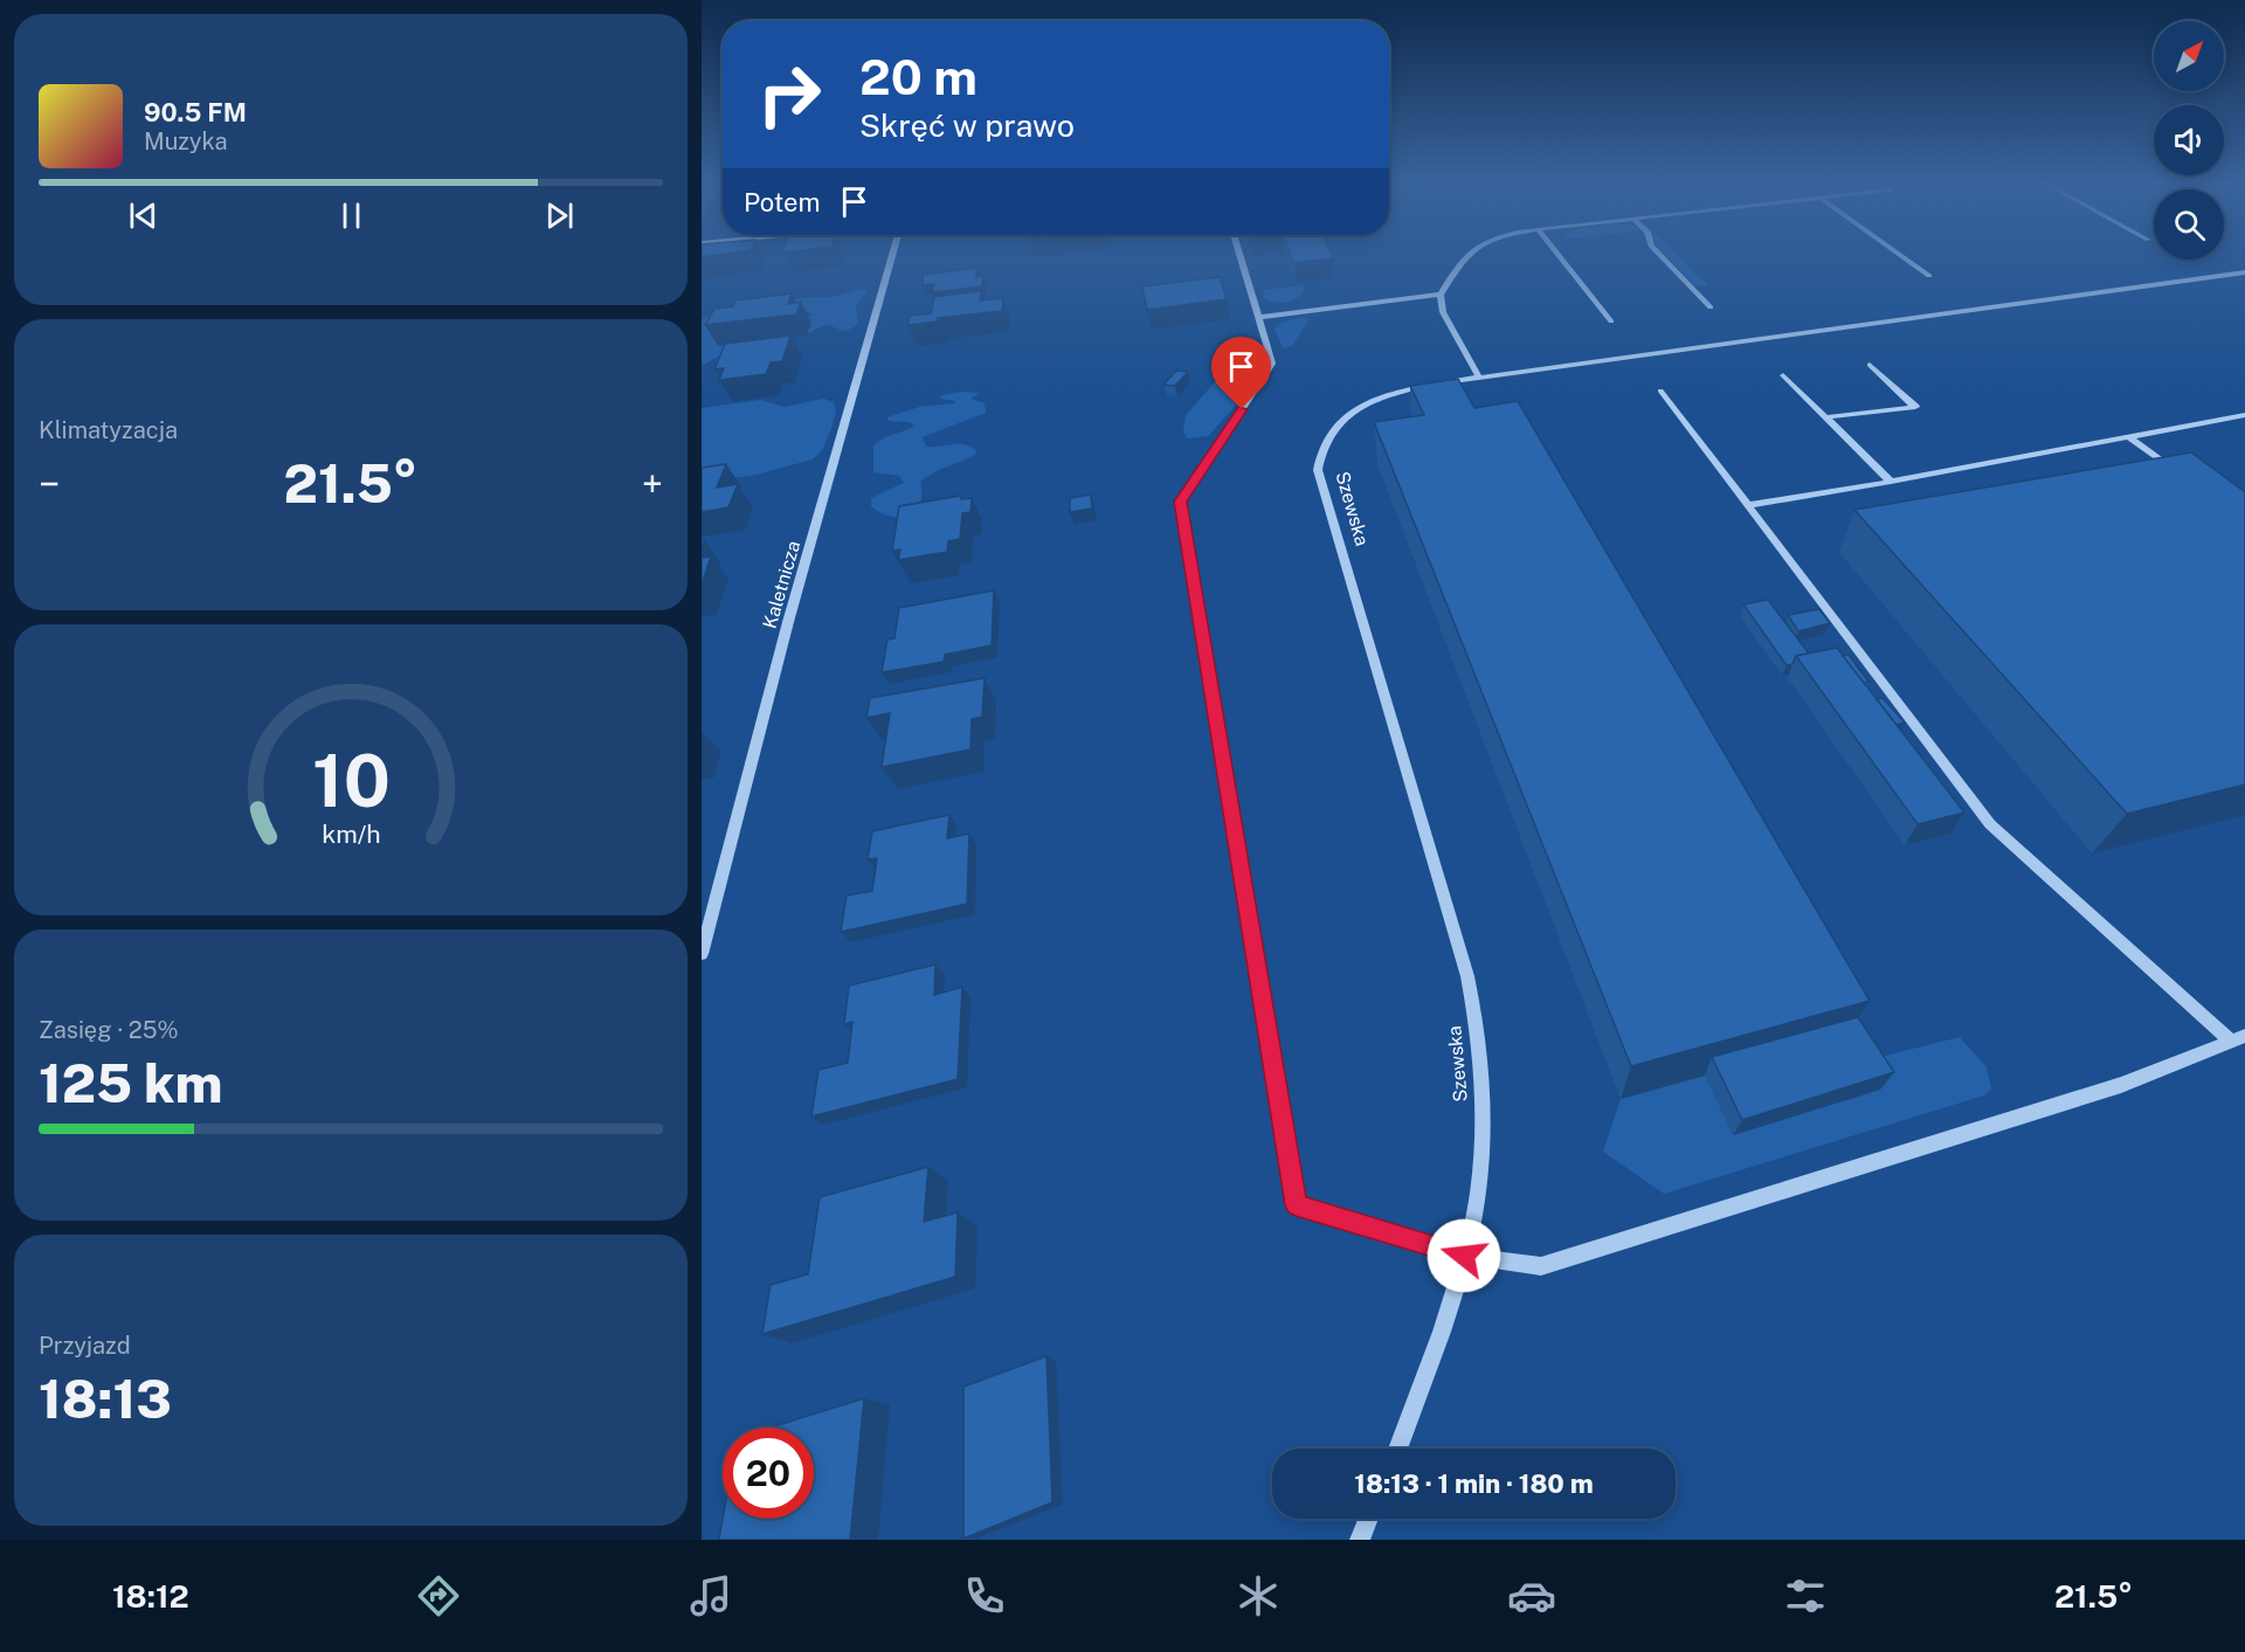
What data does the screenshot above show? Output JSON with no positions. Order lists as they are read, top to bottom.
{
  "streets": {
    "street": ["Szewska", "Kaletnicza"]
  },
  "north": "top right",
  "page": {
    "turn": ["20 m", "Skręć w prawo"],
    "song": ["90.5 FM", "Muzyka"],
    "then": "Potem",
    "tile": [
      "Klimatyzacja",
      ["Zasięg · 25%", "125 km"],
      ["Przyjazd", "18:13"]
    ],
    "heat": ["−", "21.5°", "+"],
    "limit": "20",
    "trip": "18:13 · 1 min · 180 m",
    "tabs": ["18:12", "21.5°"],
    "gauge": ["10", "km/h"]
  }
}
